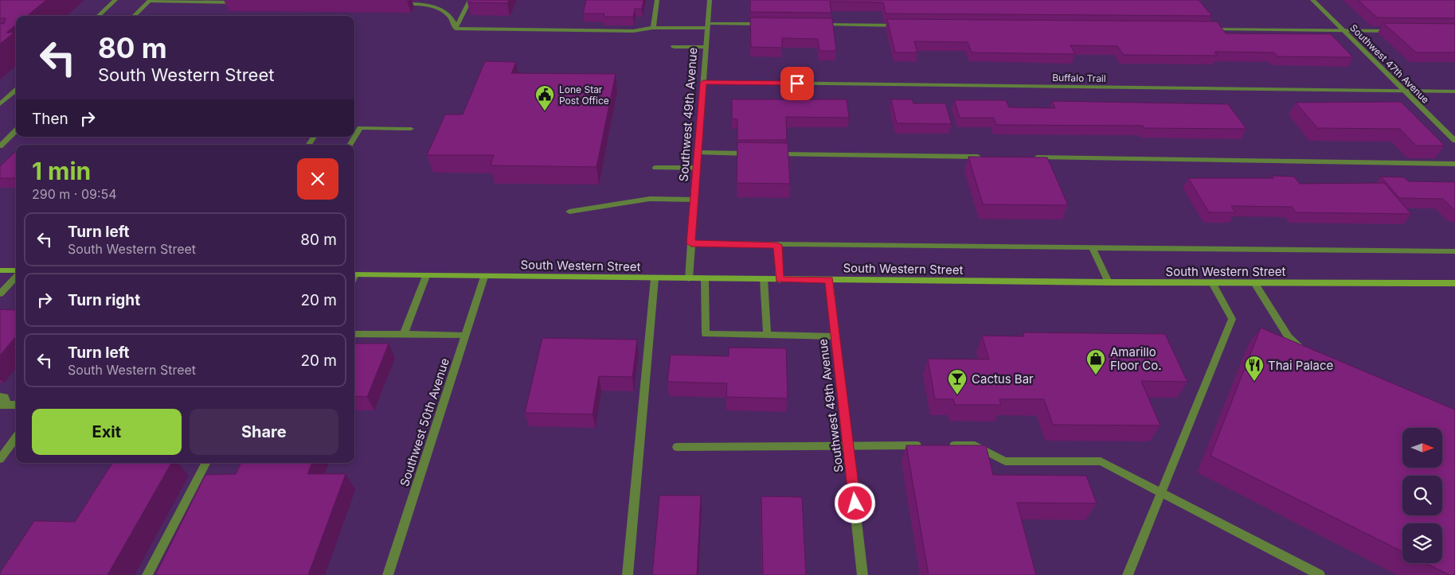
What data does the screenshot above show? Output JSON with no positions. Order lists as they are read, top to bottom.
{
  "streets": {
    "main road": ["South Western Street"],
    "street": [
      "Southwest 47th Avenue",
      "Buffalo Trail",
      "Southwest 49th Avenue",
      "Southwest 50th Avenue"
    ]
  },
  "crossings": [
    ["Southwest 47th Avenue", "Buffalo Trail"],
    ["Buffalo Trail", "Southwest 49th Avenue"],
    ["Southwest 49th Avenue", "South Western Street"],
    ["South Western Street", "Southwest 50th Avenue"]
  ],
  "places": {
    "public building": ["Lone Star Post Office"],
    "shop": ["Amarillo Floor Co."],
    "restaurant": ["Thai Palace"],
    "bar": ["Cactus Bar"]
  },
  "north": "right",
  "page": {
    "turn": ["80 m", "South Western Street"],
    "then": "Then",
    "heading": ["1 min", "290 m · 09:54"],
    "list": [
      {
        "name": "Turn left",
        "note": "South Western Street",
        "value": "80 m"
      },
      {
        "name": "Turn right",
        "value": "20 m"
      },
      {
        "name": "Turn left",
        "note": "South Western Street",
        "value": "20 m"
      }
    ],
    "buttons": ["Exit", "Share"]
  }
}
